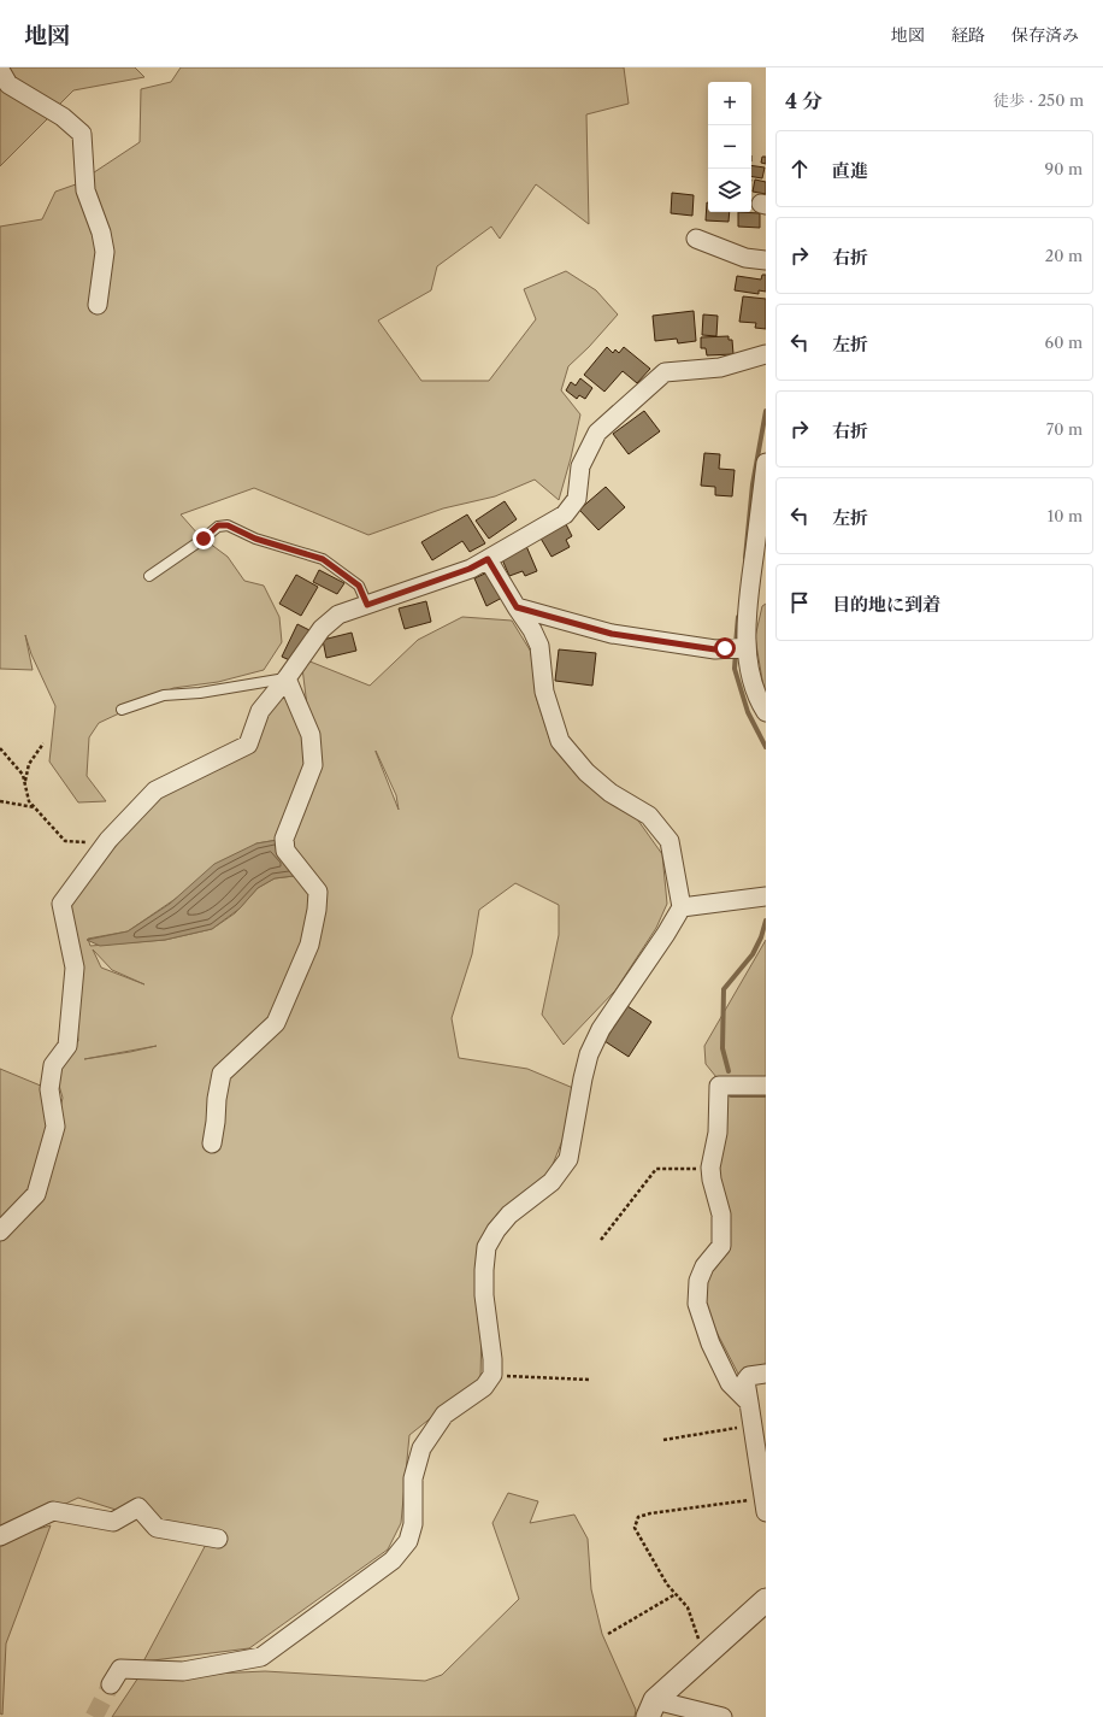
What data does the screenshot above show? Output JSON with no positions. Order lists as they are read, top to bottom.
{
  "page": {
    "header": "地図",
    "nav": ["地図", "経路", "保存済み"],
    "heading": ["4 分", "徒歩 · 250 m"],
    "map_buttons": ["+", "−"],
    "list": [
      ["直進", "90 m"],
      ["右折", "20 m"],
      ["左折", "60 m"],
      ["右折", "70 m"],
      ["左折", "10 m"],
      "目的地に到着"
    ]
  }
}
